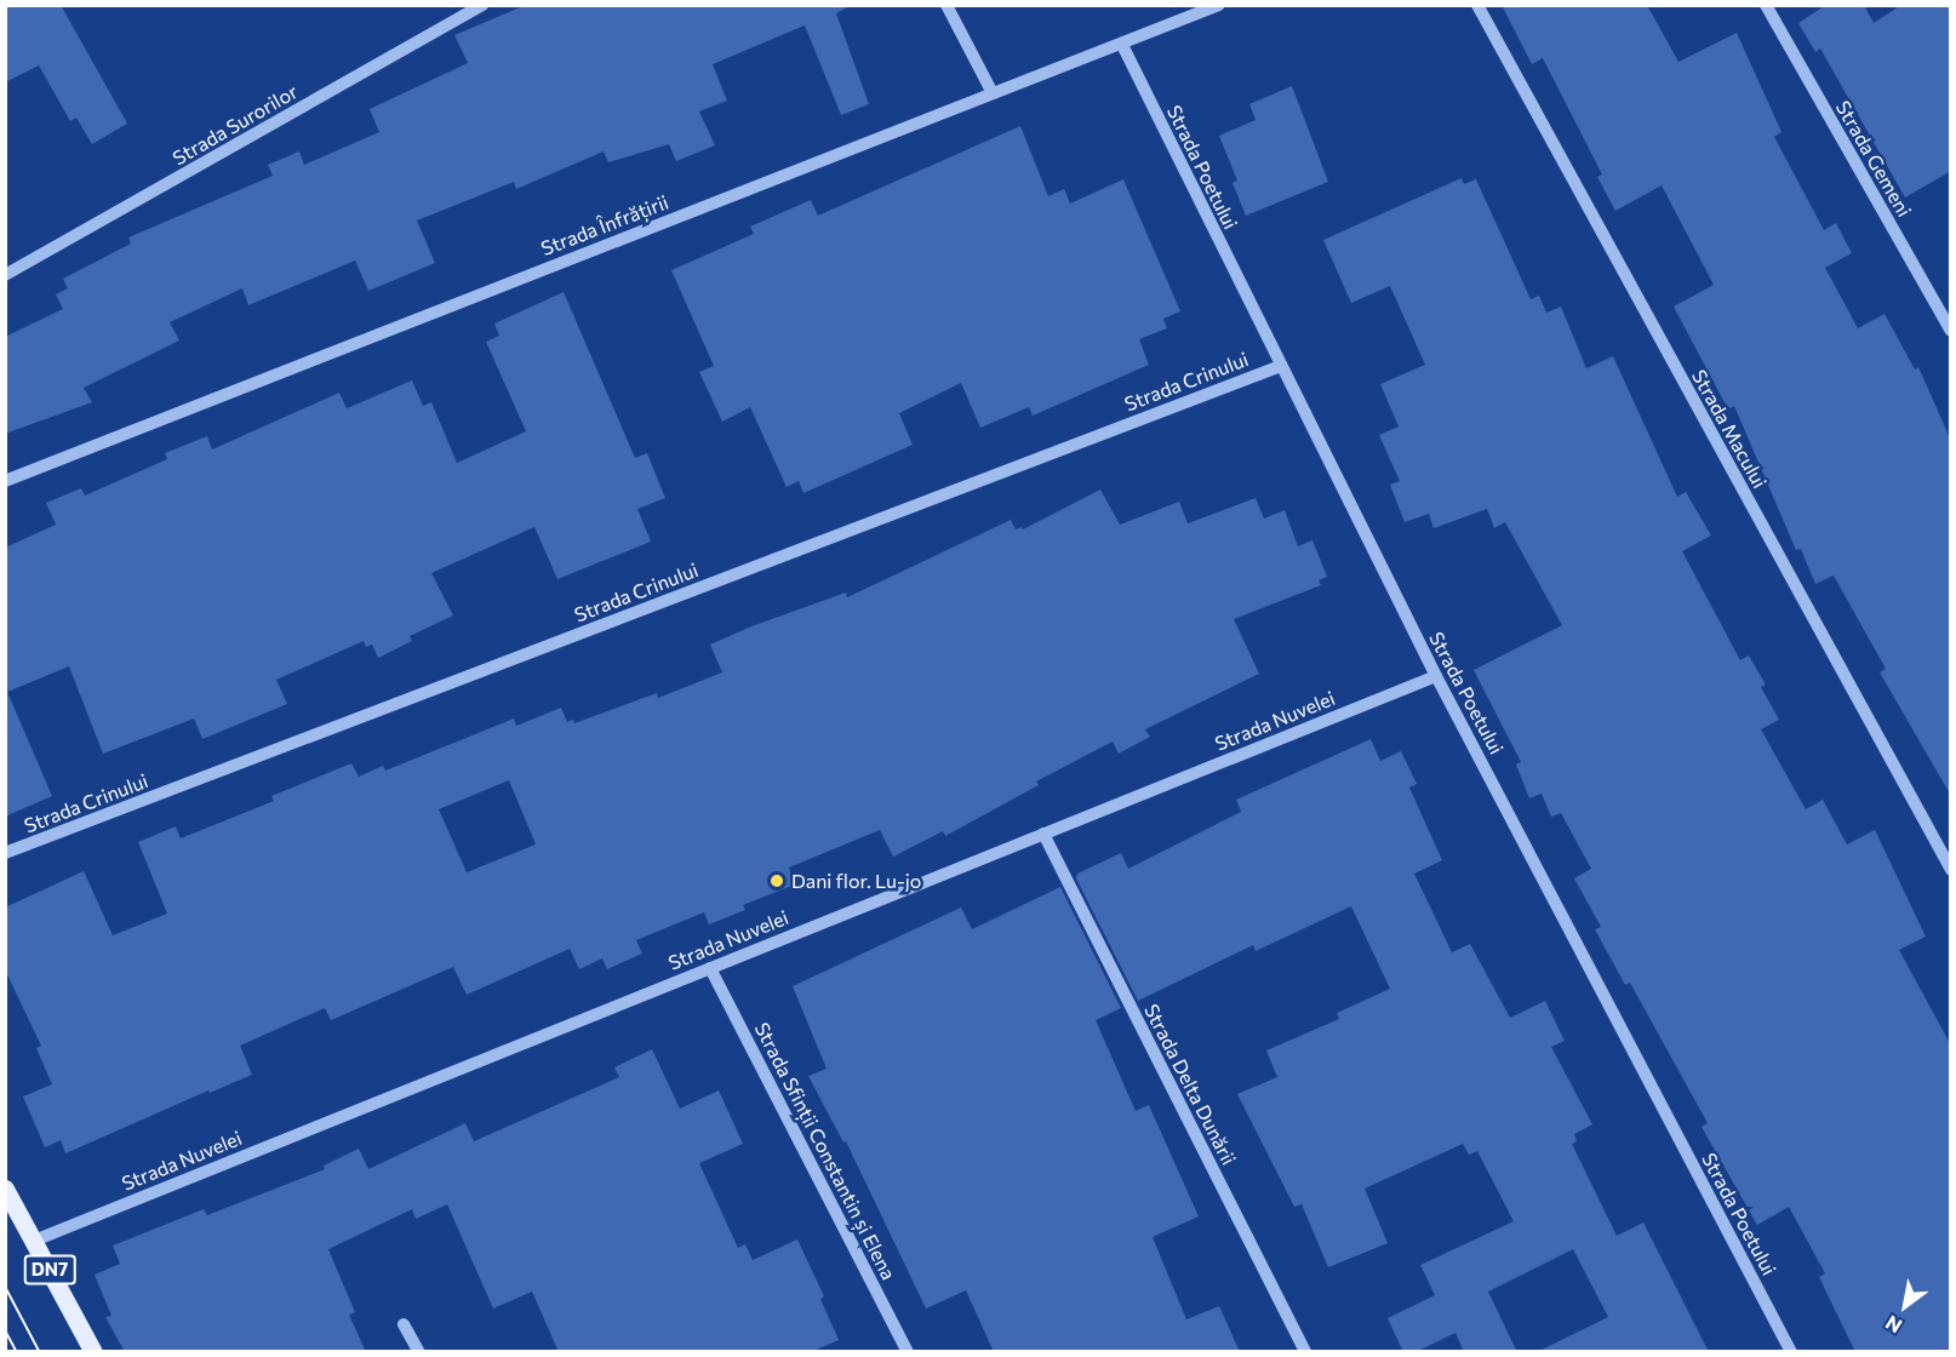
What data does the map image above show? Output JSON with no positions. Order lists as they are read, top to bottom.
{
  "streets": {
    "main road": ["DN7"],
    "street": [
      "Strada Surorilor",
      "Strada Gemeni",
      "Strada Poetului",
      "Strada Înfrățirii",
      "Strada Crinului",
      "Strada Macului",
      "Strada Nuvelei",
      "Strada Delta Dunării",
      "Strada Sfinții Constantin și Elena"
    ]
  },
  "crossings": [
    ["Strada Poetului", "Strada Înfrățirii"],
    ["Strada Poetului", "Strada Crinului"],
    ["Strada Poetului", "Strada Nuvelei"],
    ["Strada Nuvelei", "Strada Delta Dunării"],
    ["Strada Nuvelei", "Strada Sfinții Constantin și Elena"],
    ["Strada Nuvelei", "DN7"]
  ],
  "places": ["Dani flor. Lu-jo"],
  "north": "bottom left"
}
